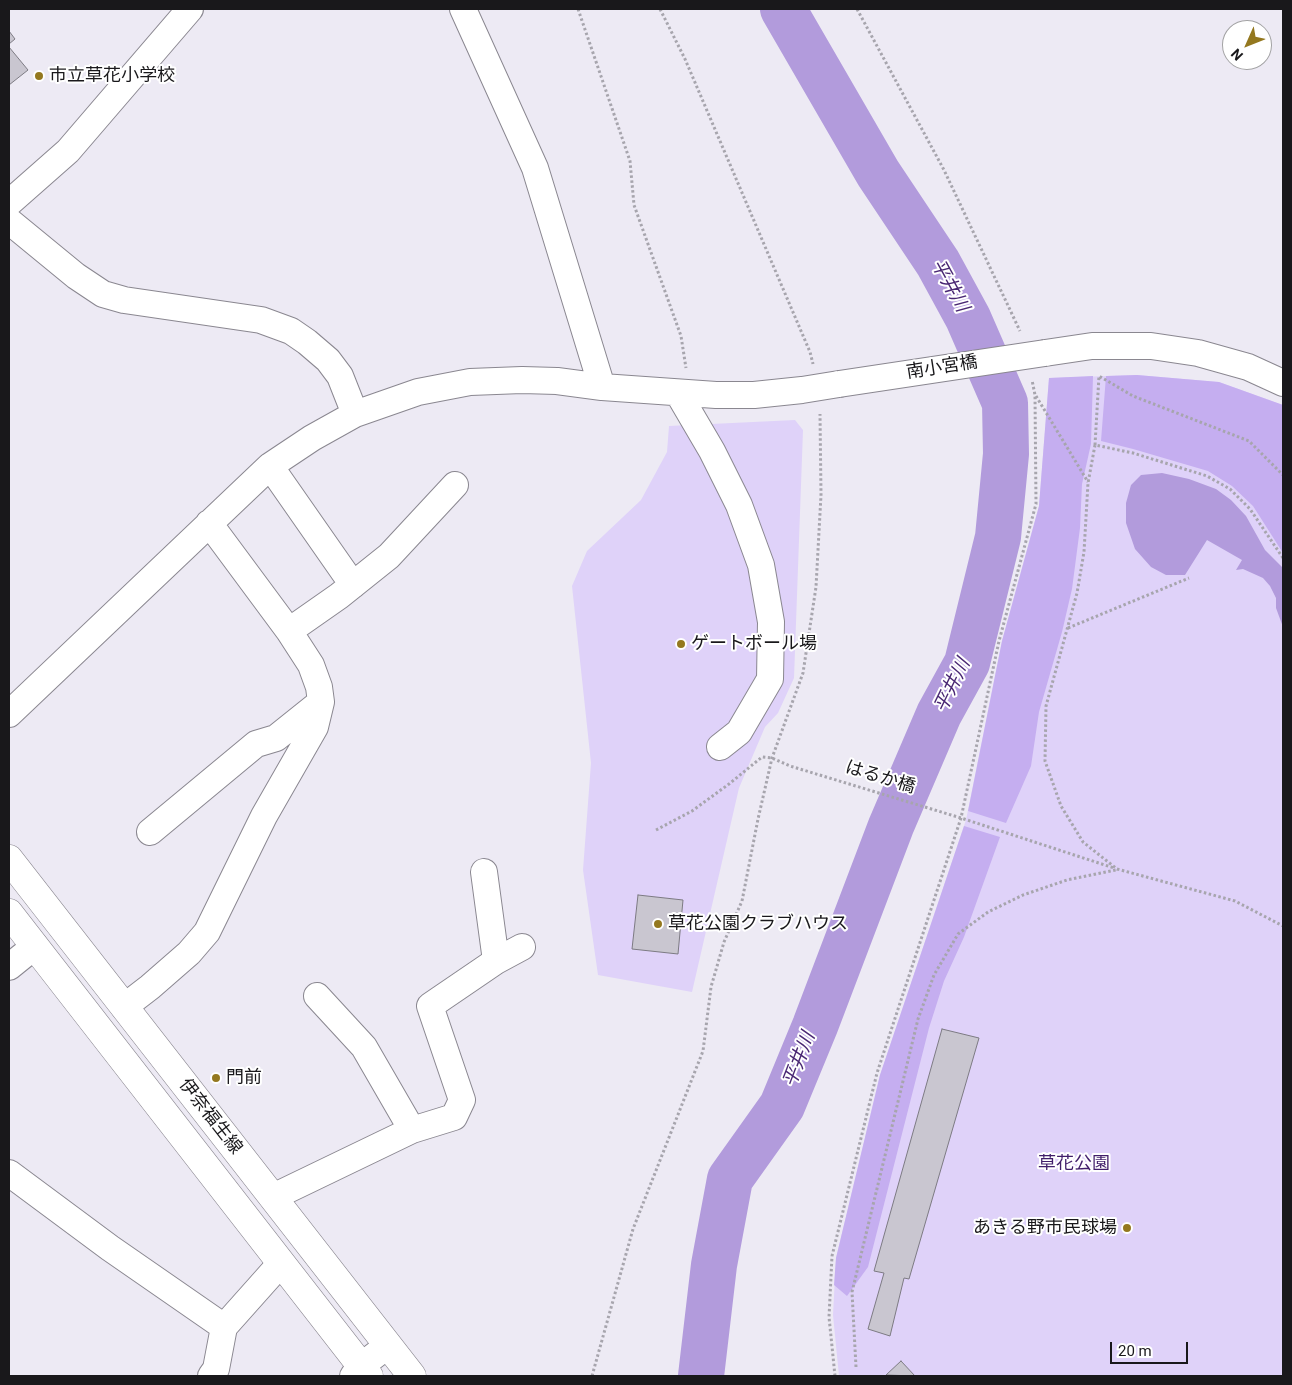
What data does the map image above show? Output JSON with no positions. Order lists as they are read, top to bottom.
{
  "streets": {
    "main road": ["伊奈福生線"],
    "street": ["南小宮橋"],
    "path": ["はるか橋"]
  },
  "water": ["平井川"],
  "parks": ["草花公園"],
  "places": [
    "市立草花小学校",
    "ゲートボール場",
    "草花公園クラブハウス",
    "門前",
    "あきる野市民球場"
  ],
  "scale_bar": "20 m",
  "north": "bottom left"
}
